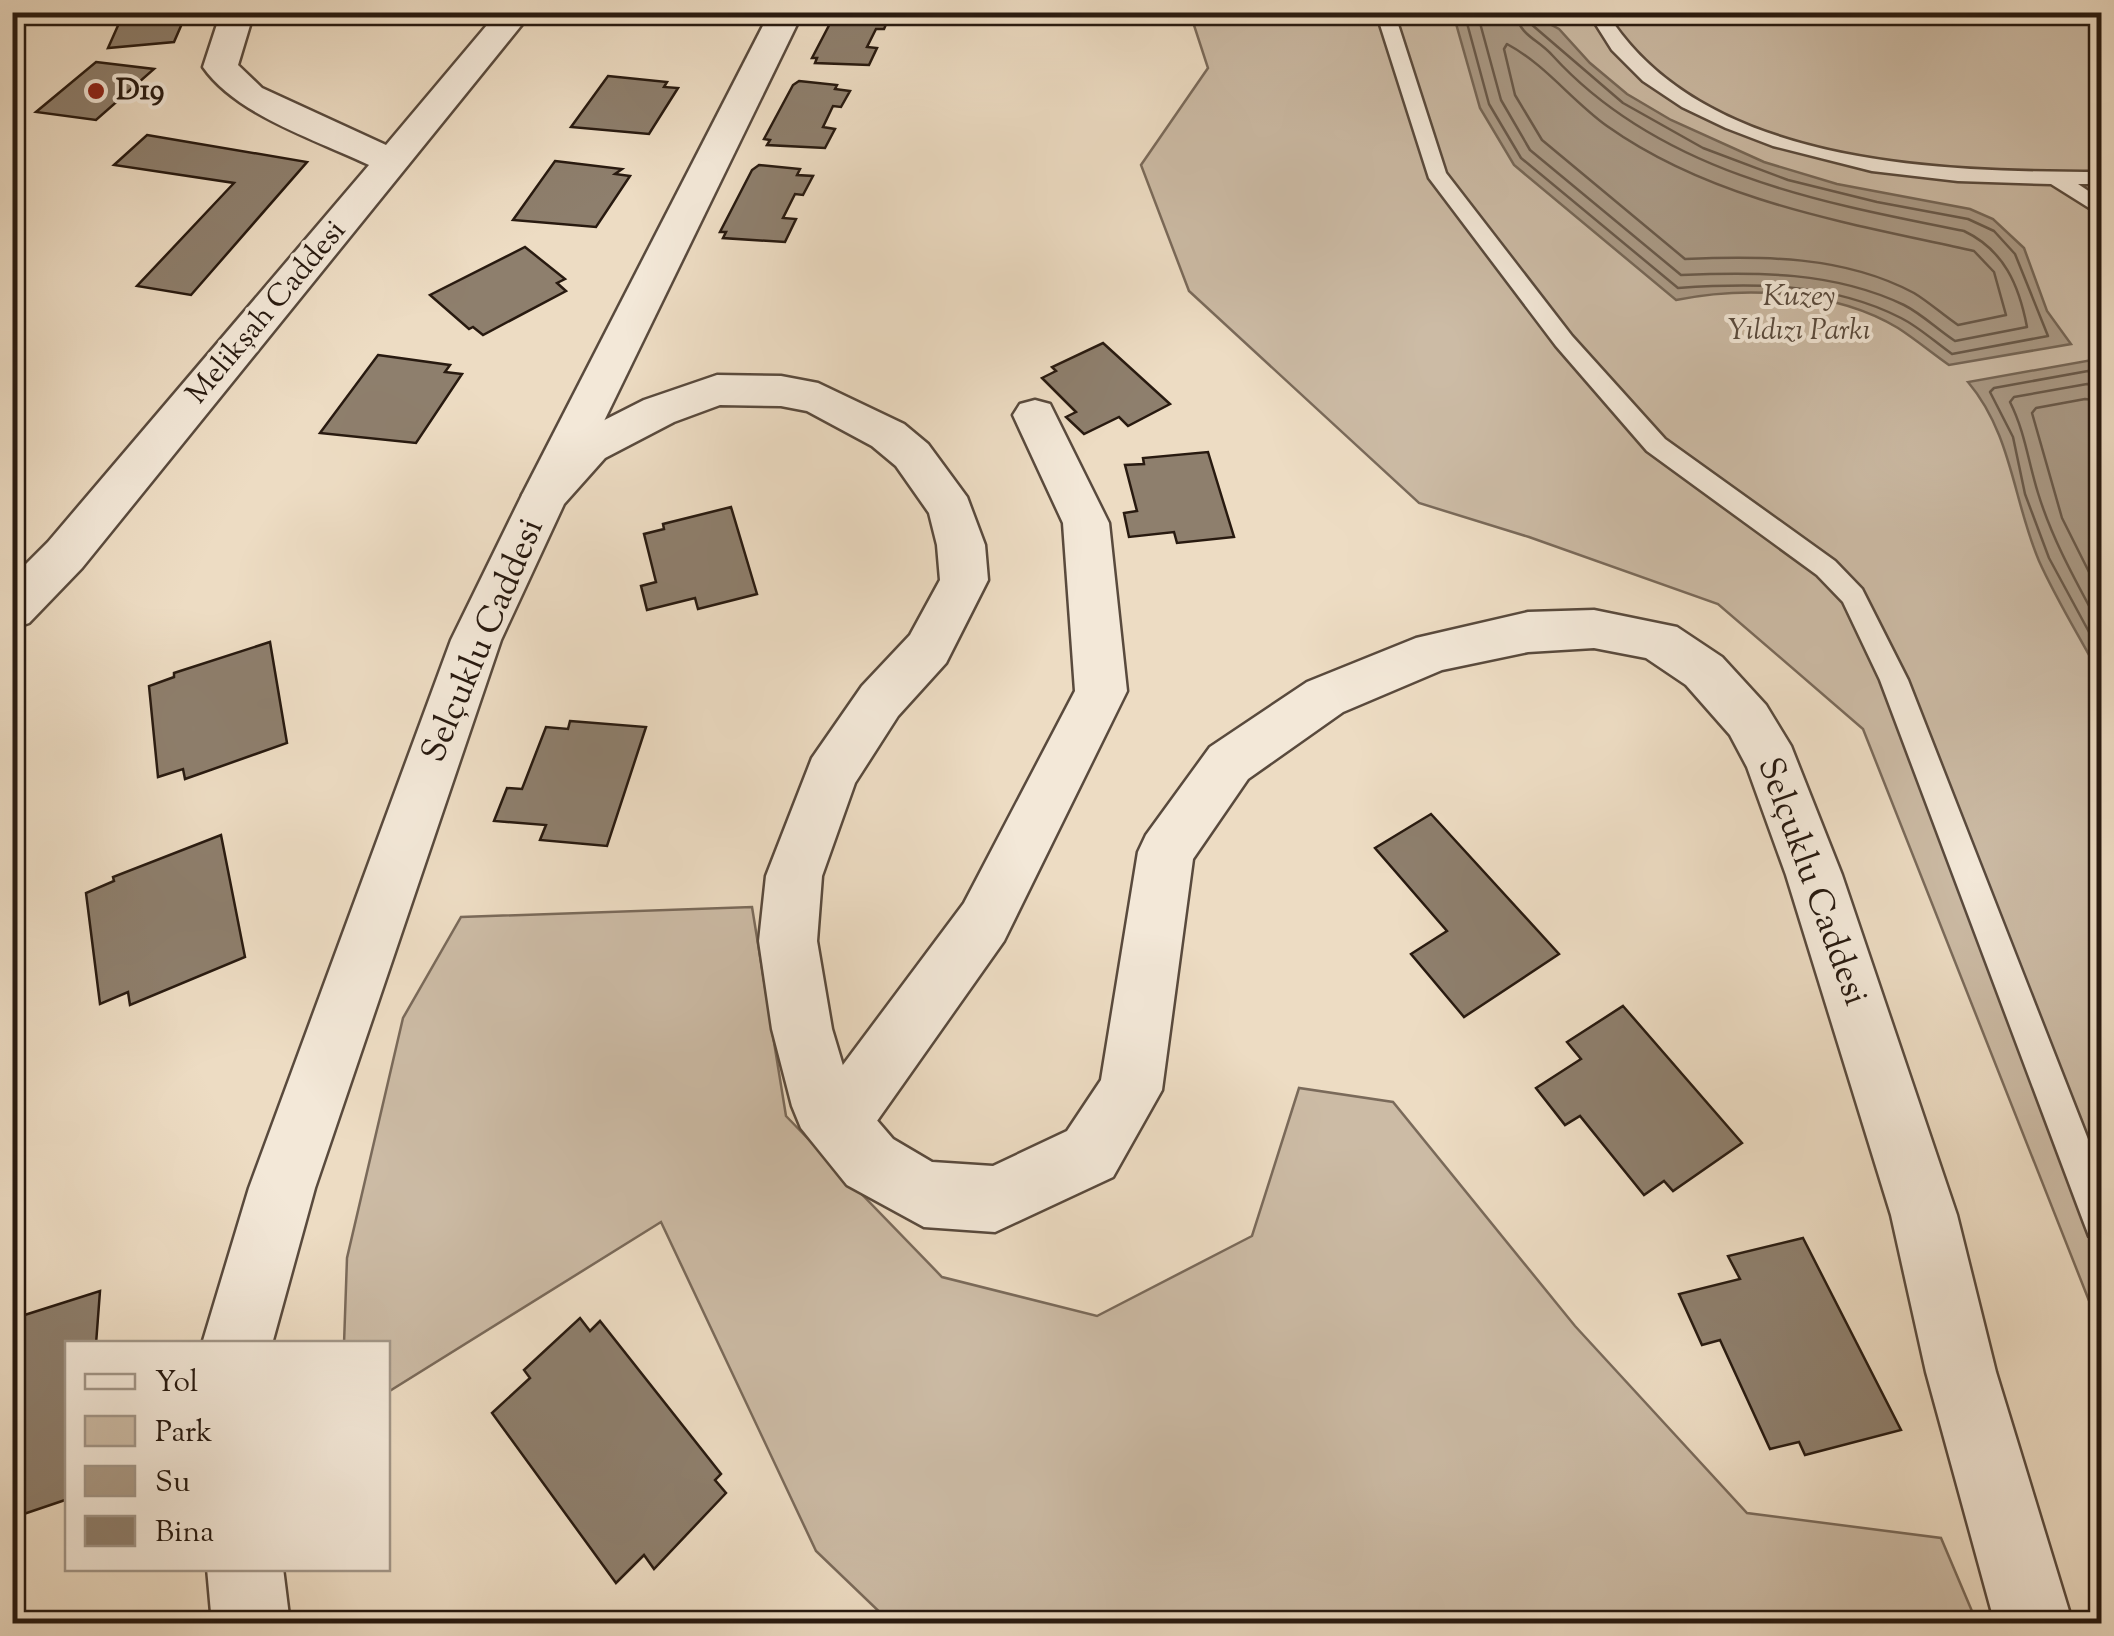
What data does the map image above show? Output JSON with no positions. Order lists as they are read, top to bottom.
{
  "streets": {
    "street": ["Melikşah Caddesi", "Selçuklu Caddesi"]
  },
  "parks": ["Kuzey Yıldızı Parkı"],
  "places": ["D19"],
  "legend": [
    "Yol",
    "Park",
    "Su",
    "Bina"
  ]
}
